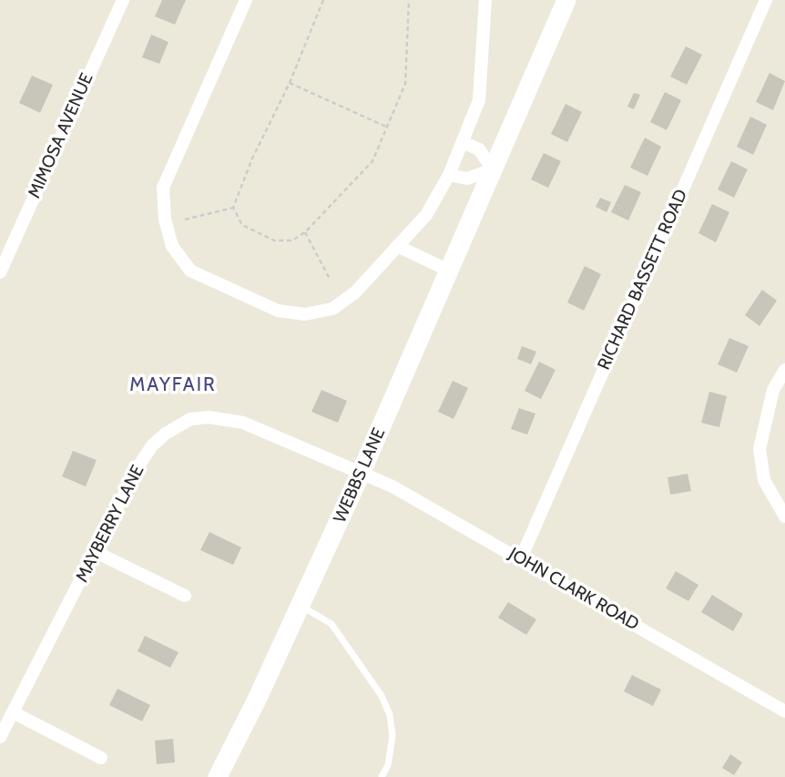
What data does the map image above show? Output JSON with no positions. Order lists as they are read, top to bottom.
{
  "streets": {
    "street": [
      "MIMOSA AVENUE",
      "RICHARD BASSETT ROAD",
      "WEBBS LANE",
      "MAYBERRY LANE",
      "JOHN CLARK ROAD"
    ]
  },
  "crossings": [
    ["RICHARD BASSETT ROAD", "JOHN CLARK ROAD"],
    ["WEBBS LANE", "MAYBERRY LANE"],
    ["WEBBS LANE", "JOHN CLARK ROAD"],
    ["MAYBERRY LANE", "JOHN CLARK ROAD"]
  ],
  "districts": ["MAYFAIR"]
}
